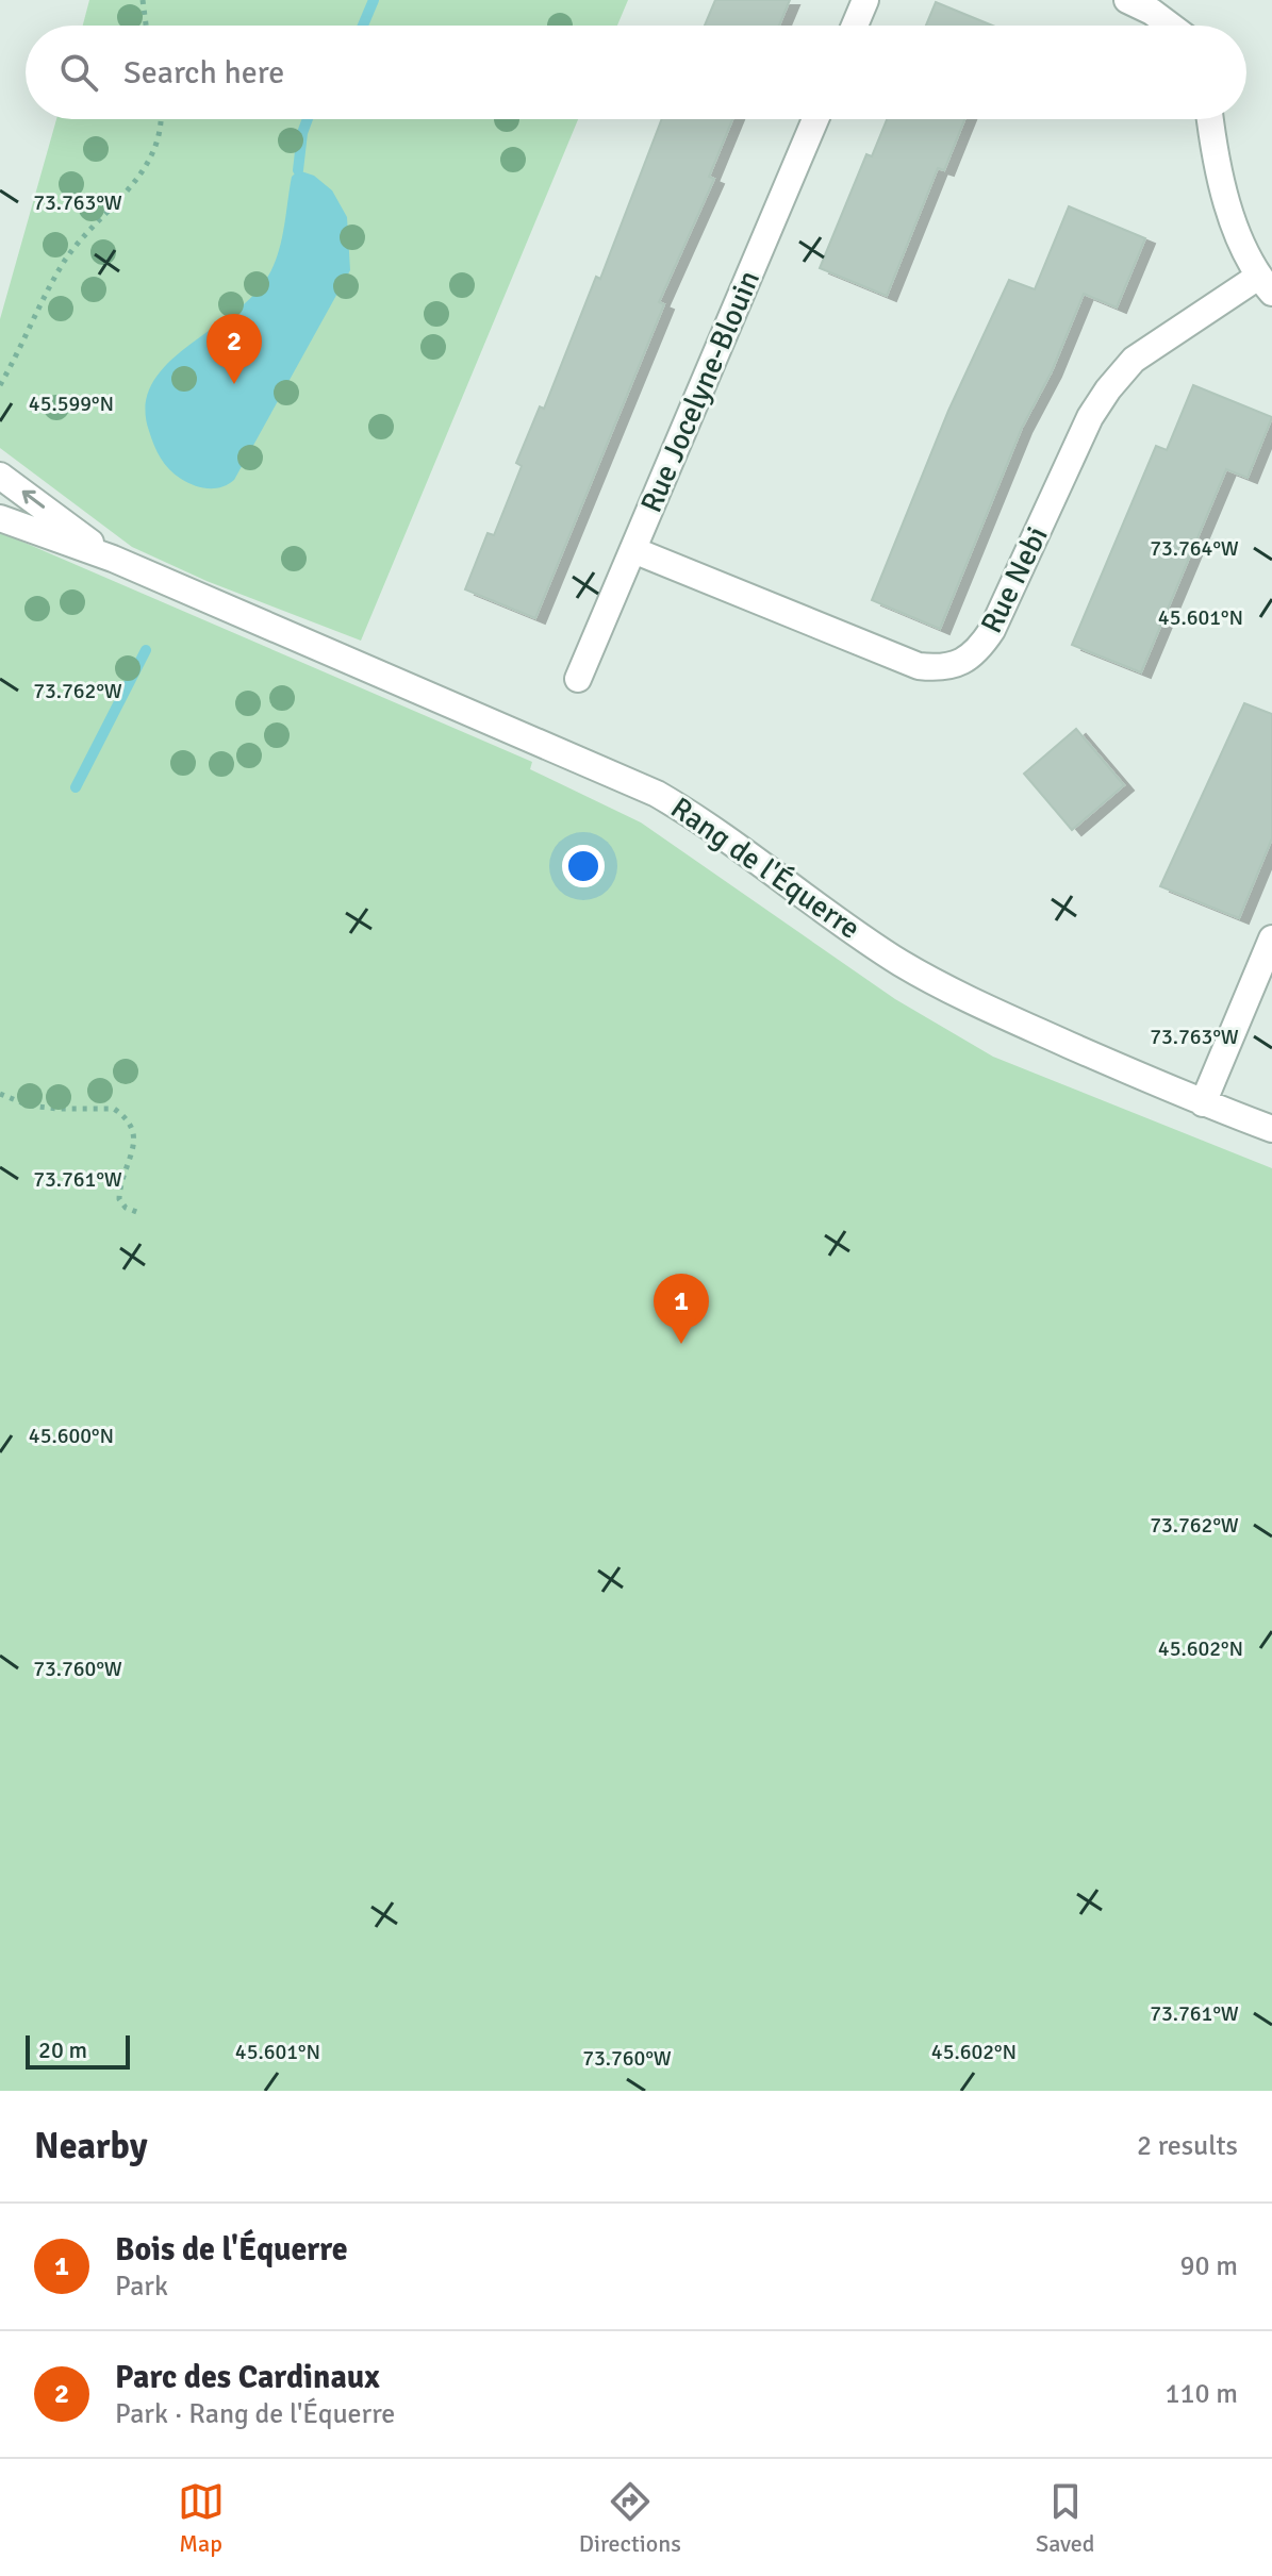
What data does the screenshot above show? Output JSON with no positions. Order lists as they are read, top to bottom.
{
  "streets": {
    "street": ["Rue Jocelyne-Blouin", "Rue Nebi", "Rang de l'Équerre"]
  },
  "crossings": [
    ["Rue Jocelyne-Blouin", "Rue Nebi"]
  ],
  "scale_bar": "20 m",
  "page": {
    "search": "Search here",
    "pins": ["2", "1"],
    "scale": "20 m",
    "heading": ["Nearby", "2 results"],
    "list": [
      {
        "mark": "1",
        "name": "Bois de l'Équerre",
        "note": "Park",
        "value": "90 m"
      },
      {
        "mark": "2",
        "name": "Parc des Cardinaux",
        "note": "Park · Rang de l'Équerre",
        "value": "110 m"
      }
    ],
    "nav": ["Map", "Directions", "Saved"]
  },
  "coordinates": [
    "73.763°W",
    "45.599°N",
    "73.764°W",
    "45.601°N",
    "73.762°W",
    "73.761°W",
    "45.600°N",
    "45.602°N",
    "73.760°W"
  ]
}
